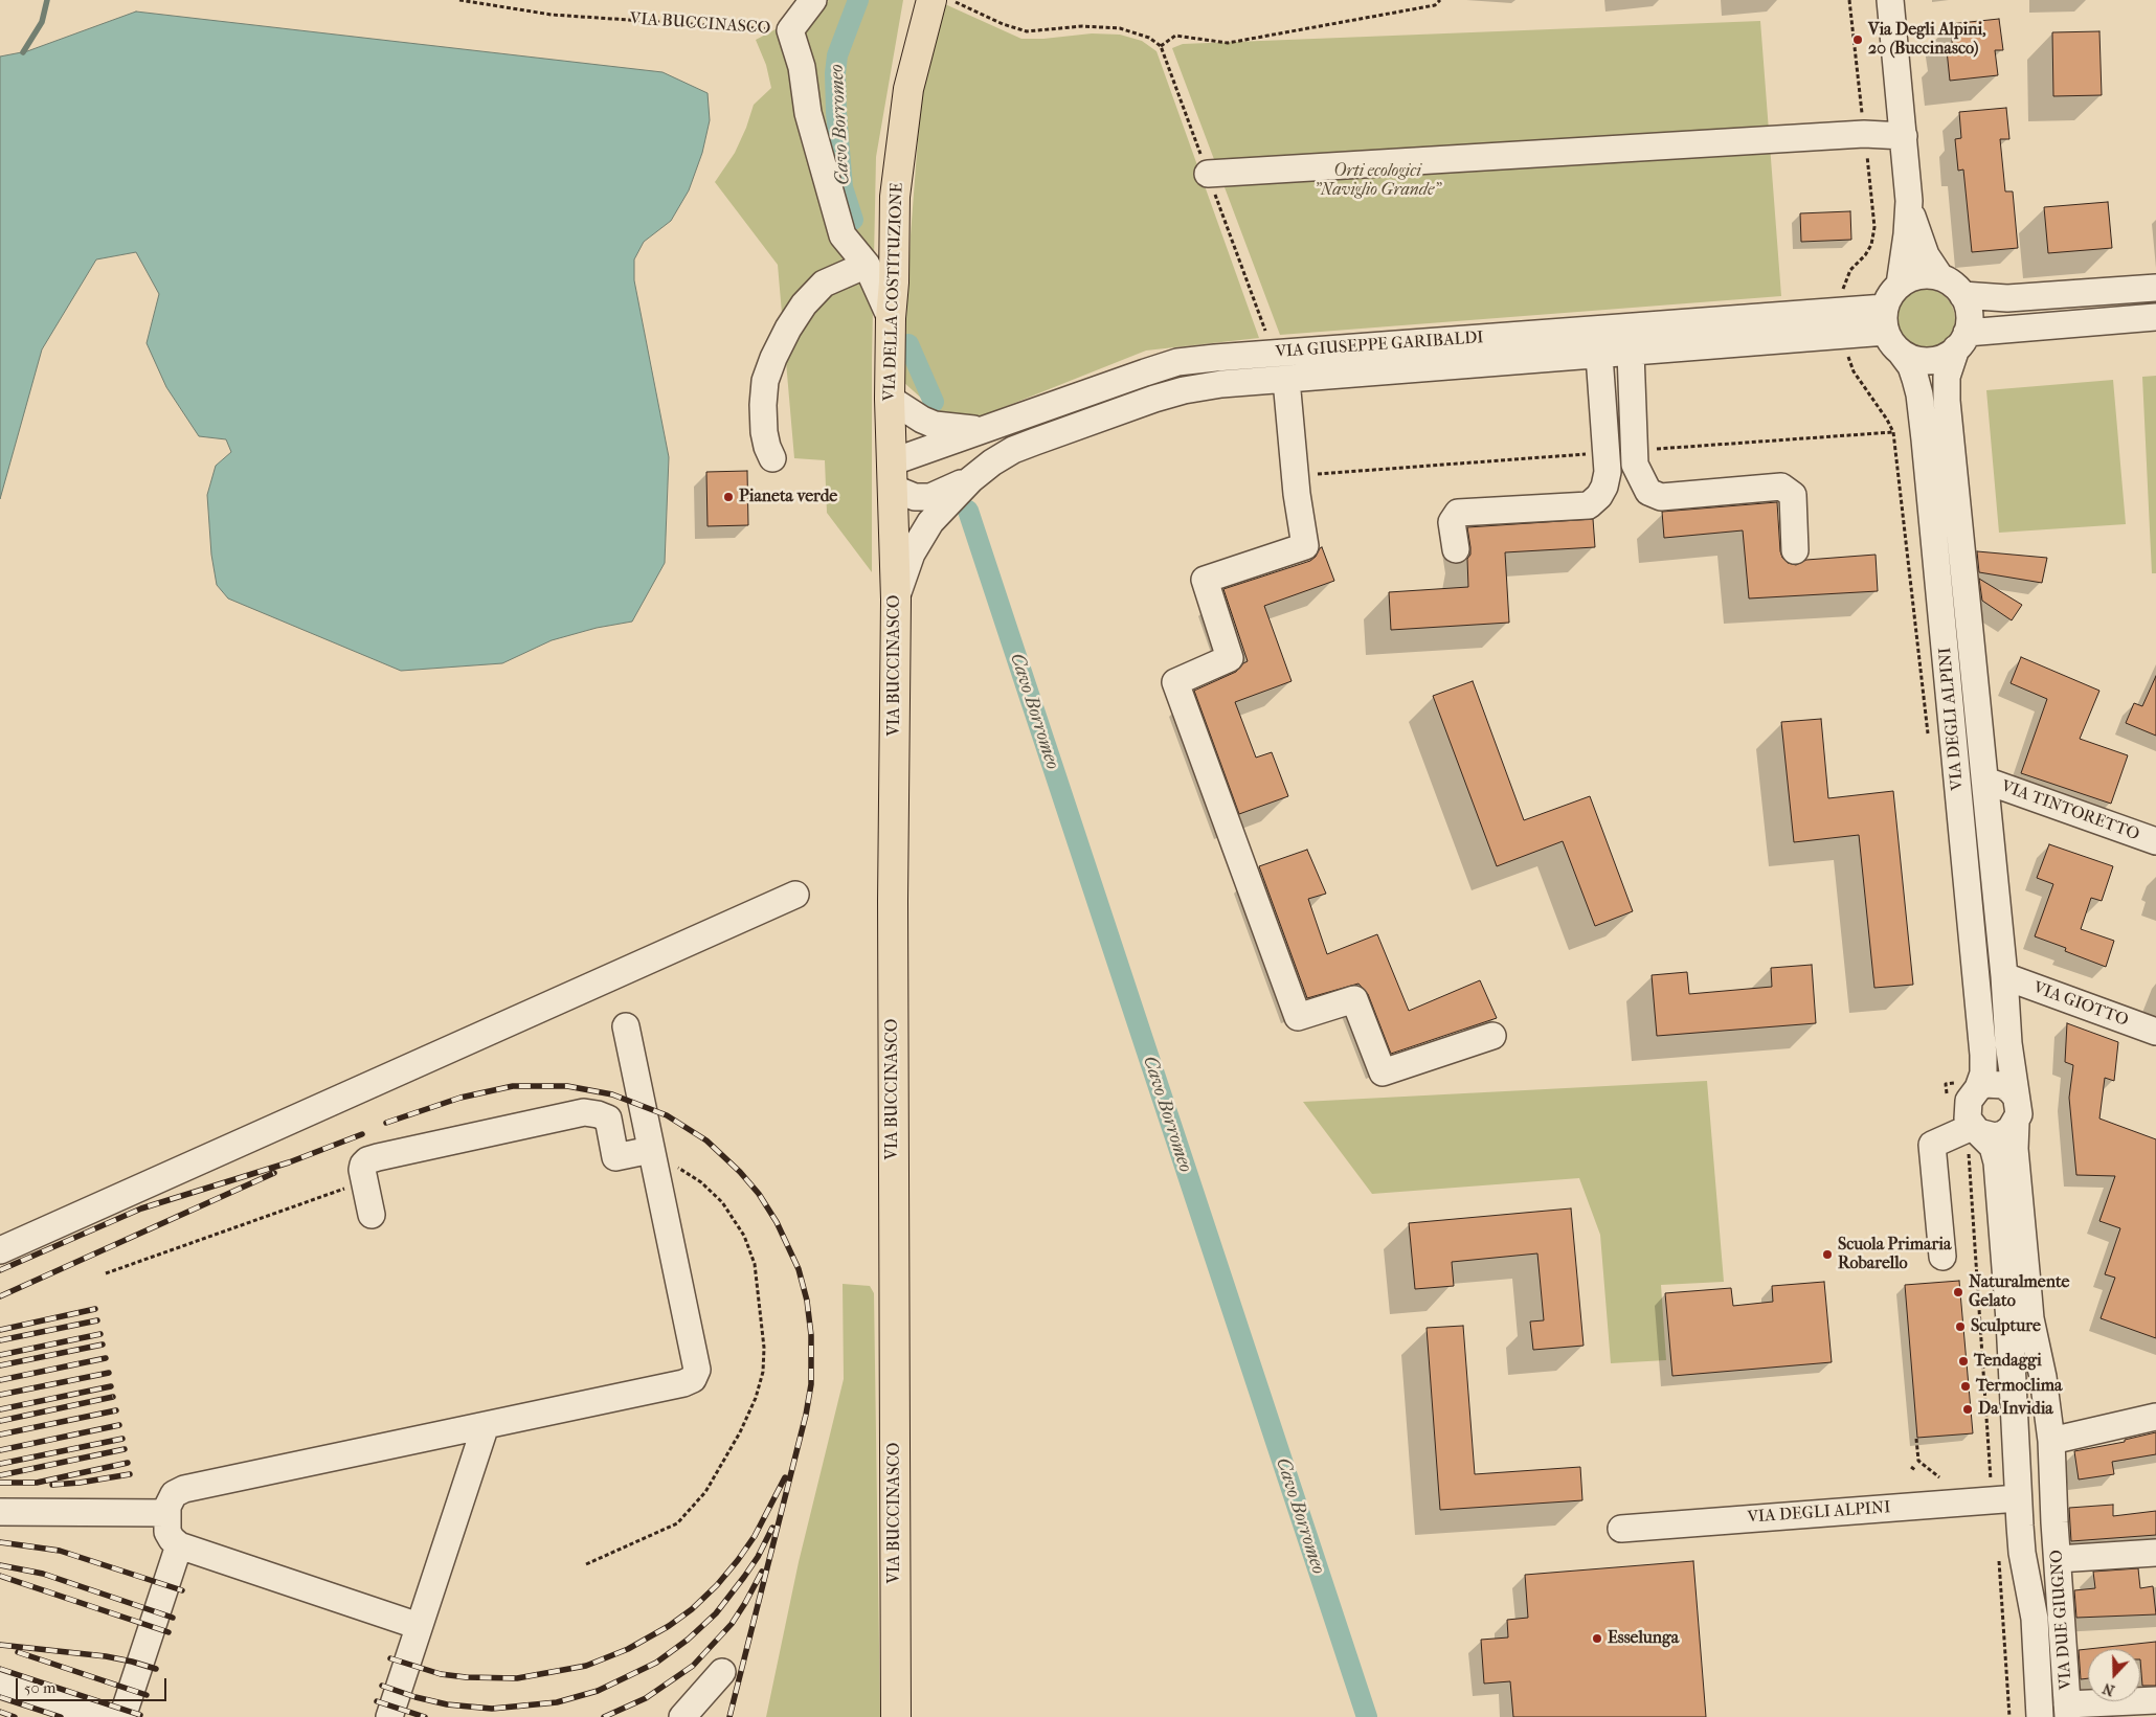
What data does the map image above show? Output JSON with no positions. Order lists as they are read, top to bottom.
{
  "streets": {
    "main road": ["VIA BUCCINASCO", "VIA DELLA COSTITUZIONE"],
    "street": [
      "VIA GIUSEPPE GARIBALDI",
      "VIA DEGLI ALPINI",
      "VIA TINTORETTO",
      "VIA GIOTTO",
      "VIA DUE GIUGNO"
    ]
  },
  "crossings": [
    ["VIA BUCCINASCO", "VIA DELLA COSTITUZIONE"],
    ["VIA BUCCINASCO", "VIA GIUSEPPE GARIBALDI"],
    ["VIA DELLA COSTITUZIONE", "VIA GIUSEPPE GARIBALDI"],
    ["VIA GIUSEPPE GARIBALDI", "VIA DEGLI ALPINI"],
    ["VIA DEGLI ALPINI", "VIA DUE GIUGNO"]
  ],
  "water": ["Cavo Borromeo"],
  "parks": ["Orti ecologici \"Naviglio Grande\""],
  "places": [
    "Via Degli Alpini, 20 (Buccinasco)",
    "Pianeta verde",
    "Scuola Primaria Robarello",
    "Naturalmente Gelato",
    "Sculpture",
    "Tendaggi",
    "Termoclima",
    "Da Invidia",
    "Esselunga"
  ],
  "scale_bar": "50 m",
  "north": "bottom"
}
